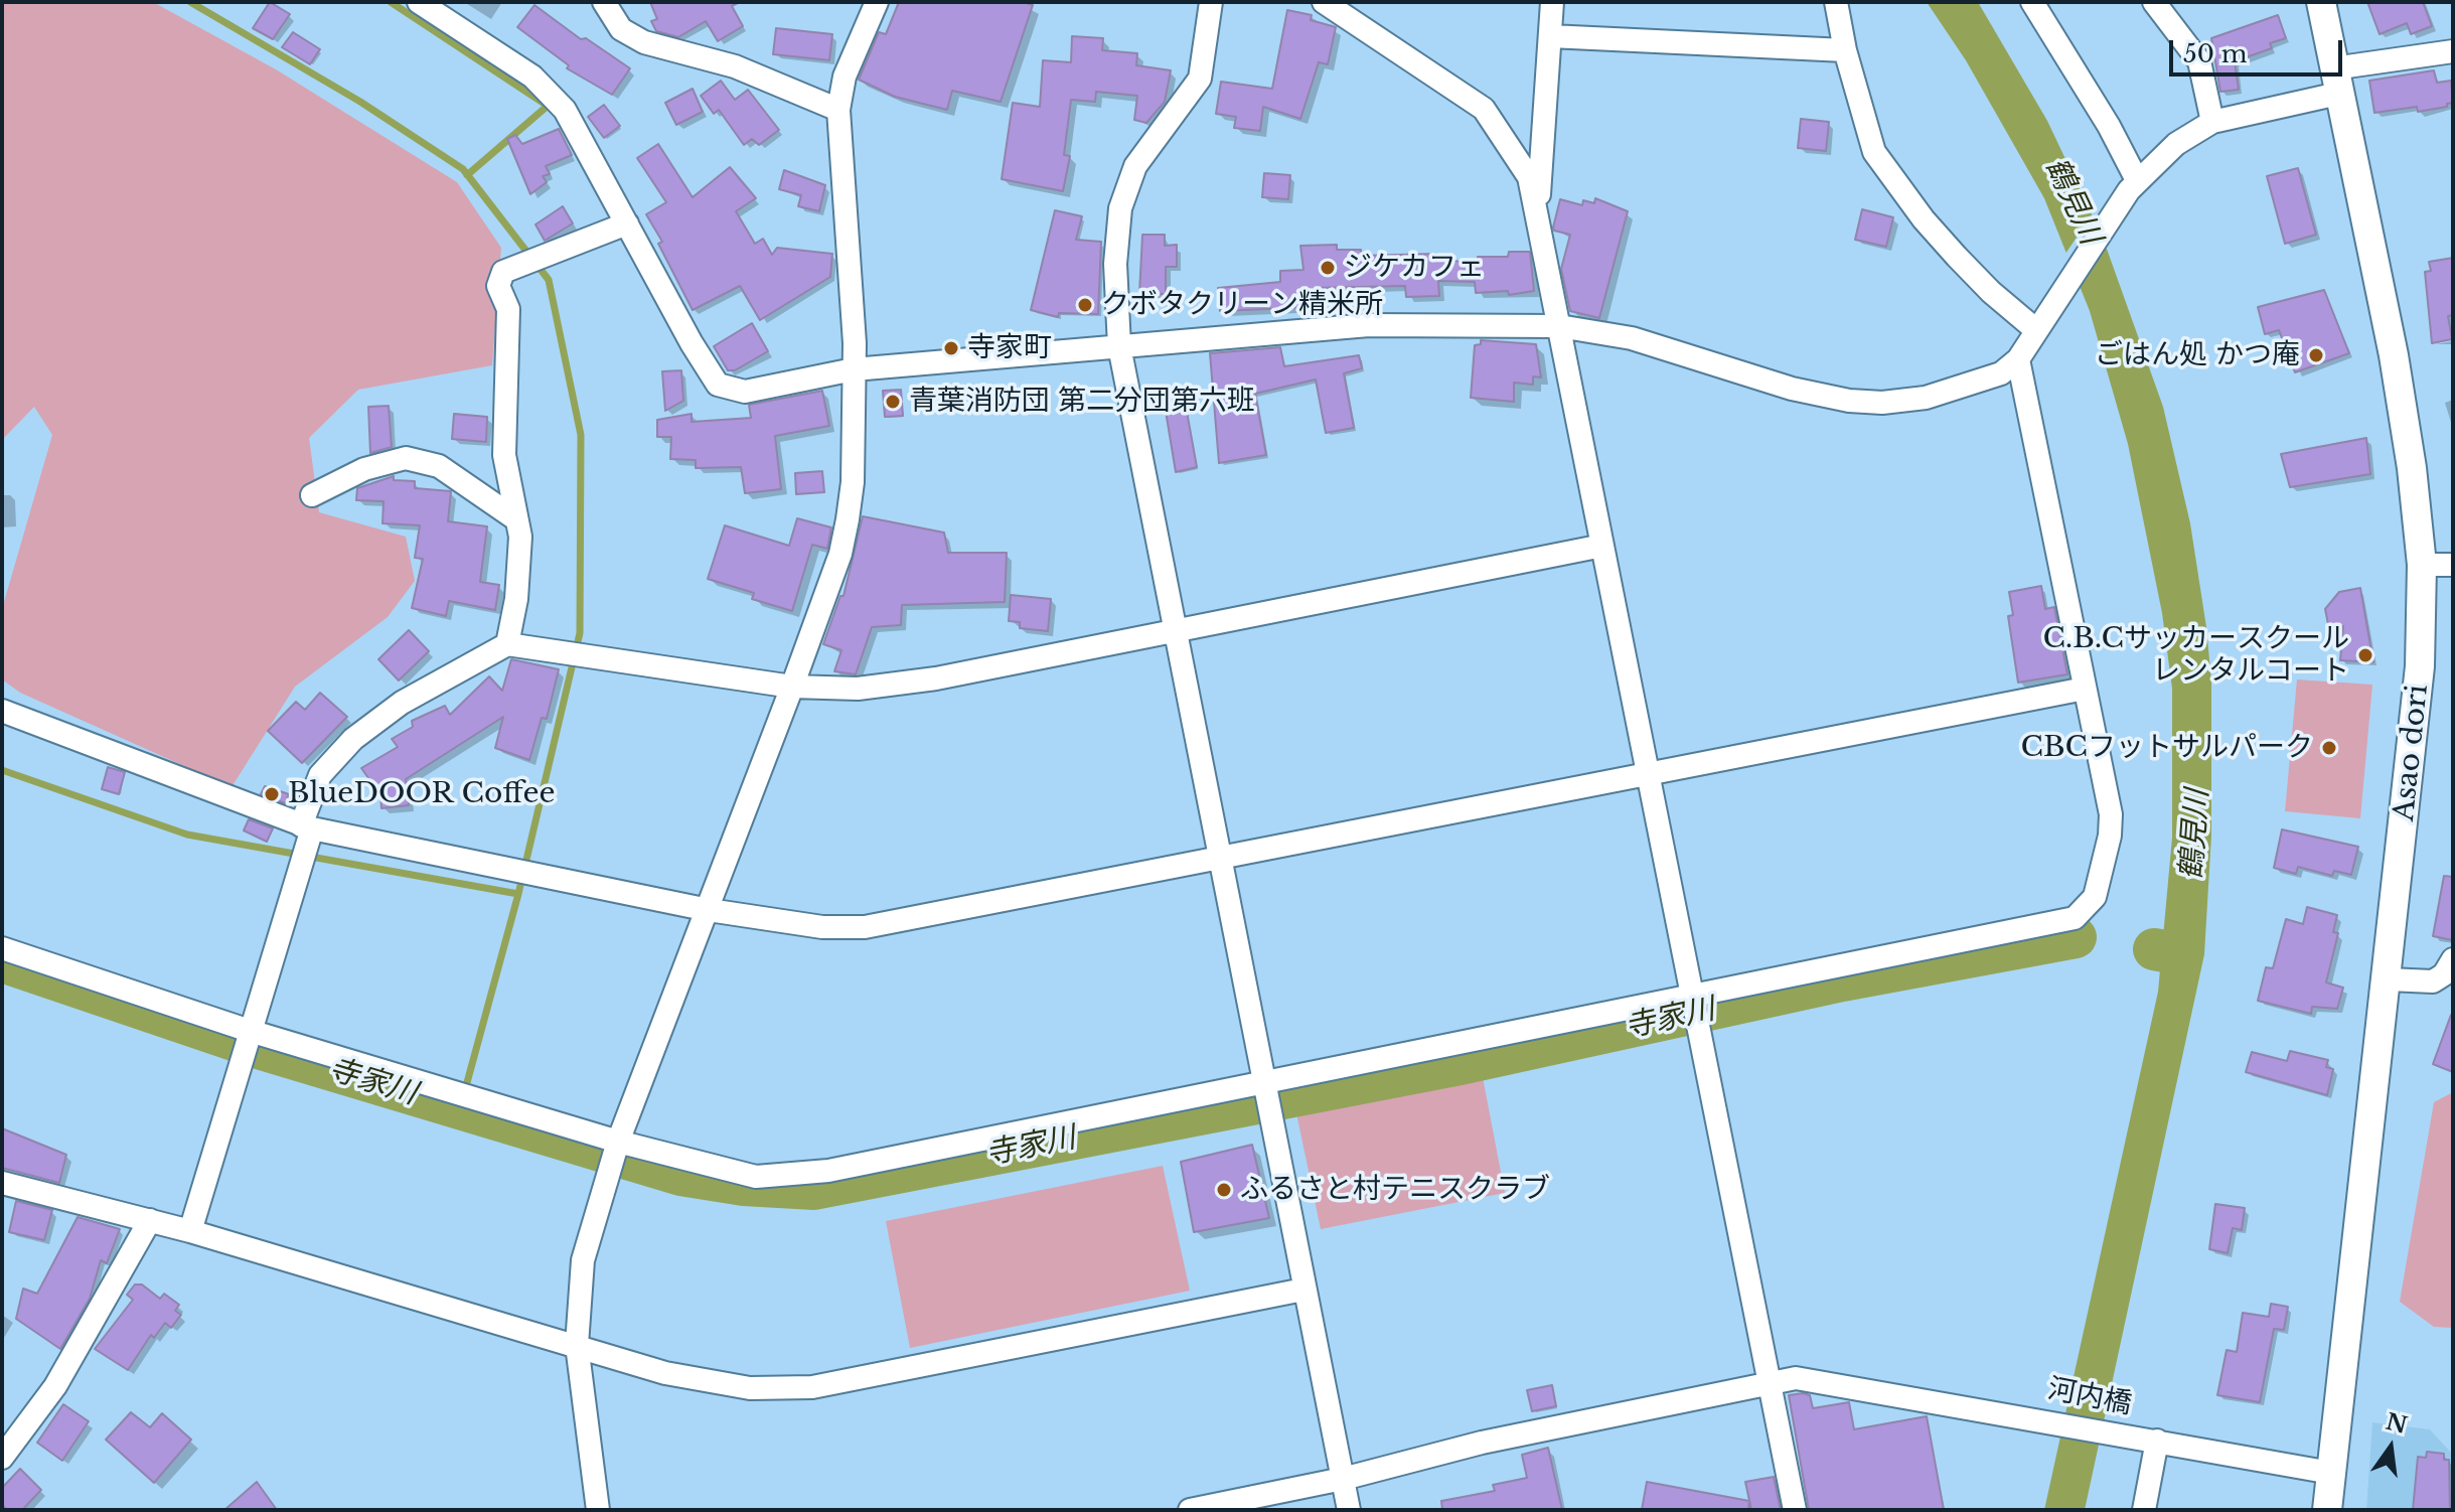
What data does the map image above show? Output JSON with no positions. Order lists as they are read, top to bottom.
{
  "streets": {
    "main road": ["Asao dori"],
    "street": ["河内橋"]
  },
  "crossings": [
    ["Asao dori", "河内橋"]
  ],
  "water": ["鶴見川", "寺家川"],
  "places": [
    "ジケカフェ",
    "クボタクリーン精米所",
    "寺家町",
    "ごはん処 かつ庵",
    "青葉消防団 第二分団第六班",
    "C.B.Cサッカースクール レンタルコート",
    "CBCフットサルパーク",
    "BlueDOOR Coffee",
    "ふるさと村テニスクラブ"
  ],
  "scale_bar": "50 m",
  "north": "top"
}
